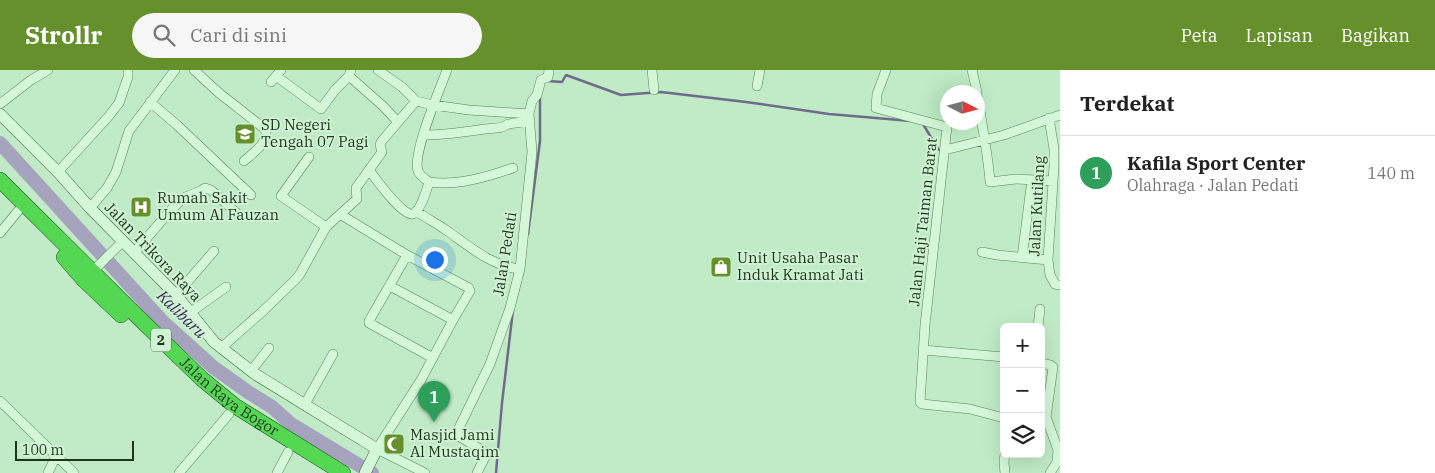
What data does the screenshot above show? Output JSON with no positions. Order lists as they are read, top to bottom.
{
  "streets": {
    "highway": ["2", "Jalan Raya Bogor"],
    "street": [
      "Jalan Kutilang",
      "Jalan Haji Taiman Barat",
      "Jalan Trikora Raya",
      "Jalan Pedati"
    ]
  },
  "crossings": [
    ["Jalan Trikora Raya", "Jalan Pedati"]
  ],
  "water": ["Kalibaru"],
  "places": {
    "school or university": ["SD Negeri Tengah 07 Pagi"],
    "hospital": ["Rumah Sakit Umum Al Fauzan"],
    "shop": ["Unit Usaha Pasar Induk Kramat Jati"],
    "mosque": ["Masjid Jami Al Mustaqim"]
  },
  "scale_bar": "100 m",
  "north": "right",
  "page": {
    "header": "Strollr",
    "search": "Cari di sini",
    "nav": ["Peta", "Lapisan", "Bagikan"],
    "heading": "Terdekat",
    "list": [
      {
        "mark": "1",
        "name": "Kafila Sport Center",
        "note": "Olahraga · Jalan Pedati",
        "value": "140 m"
      }
    ],
    "map_buttons": ["+", "−"],
    "pins": "1",
    "scale": "100 m"
  }
}
